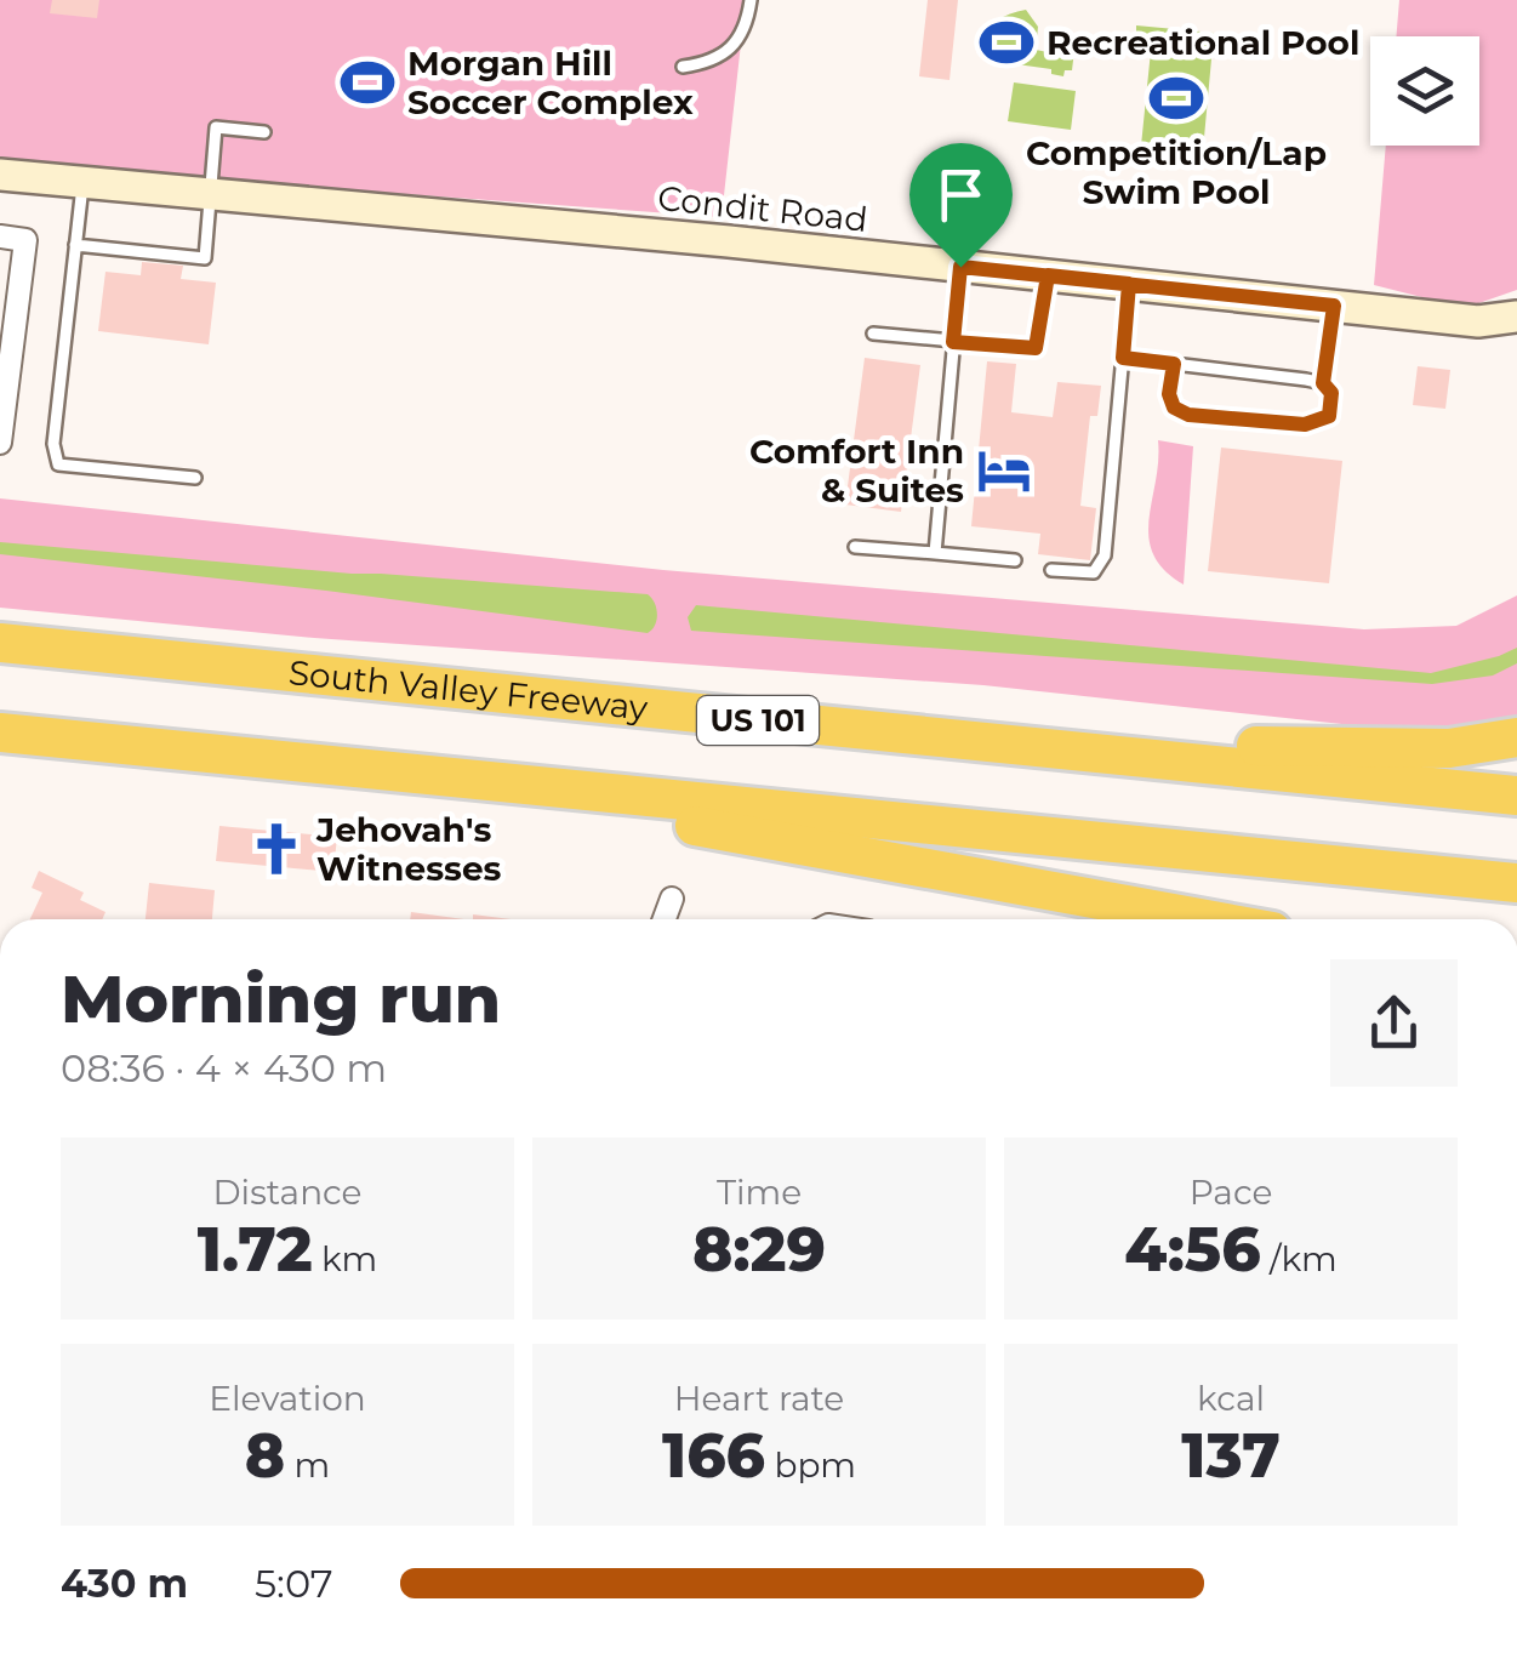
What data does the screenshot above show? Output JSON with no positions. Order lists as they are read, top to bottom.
{
  "streets": {
    "highway": ["South Valley Freeway", "US 101"],
    "street": ["Condit Road"]
  },
  "places": {
    "sports": ["Recreational Pool", "Morgan Hill Soccer Complex", "Competition/Lap Swim Pool"],
    "hotel": ["Comfort Inn & Suites"],
    "church": ["Jehovah's Witnesses"]
  },
  "page": {
    "heading": ["Morning run", "08:36 · 4 × 430 m"],
    "stats": [
      ["Distance", "1.72 km"],
      ["Time", "8:29"],
      ["Pace", "4:56 /km"],
      ["Elevation", "8 m"],
      ["Heart rate", "166 bpm"],
      ["kcal", "137"]
    ],
    "list": [
      {
        "name": "430 m",
        "note": "5:07"
      }
    ]
  }
}
